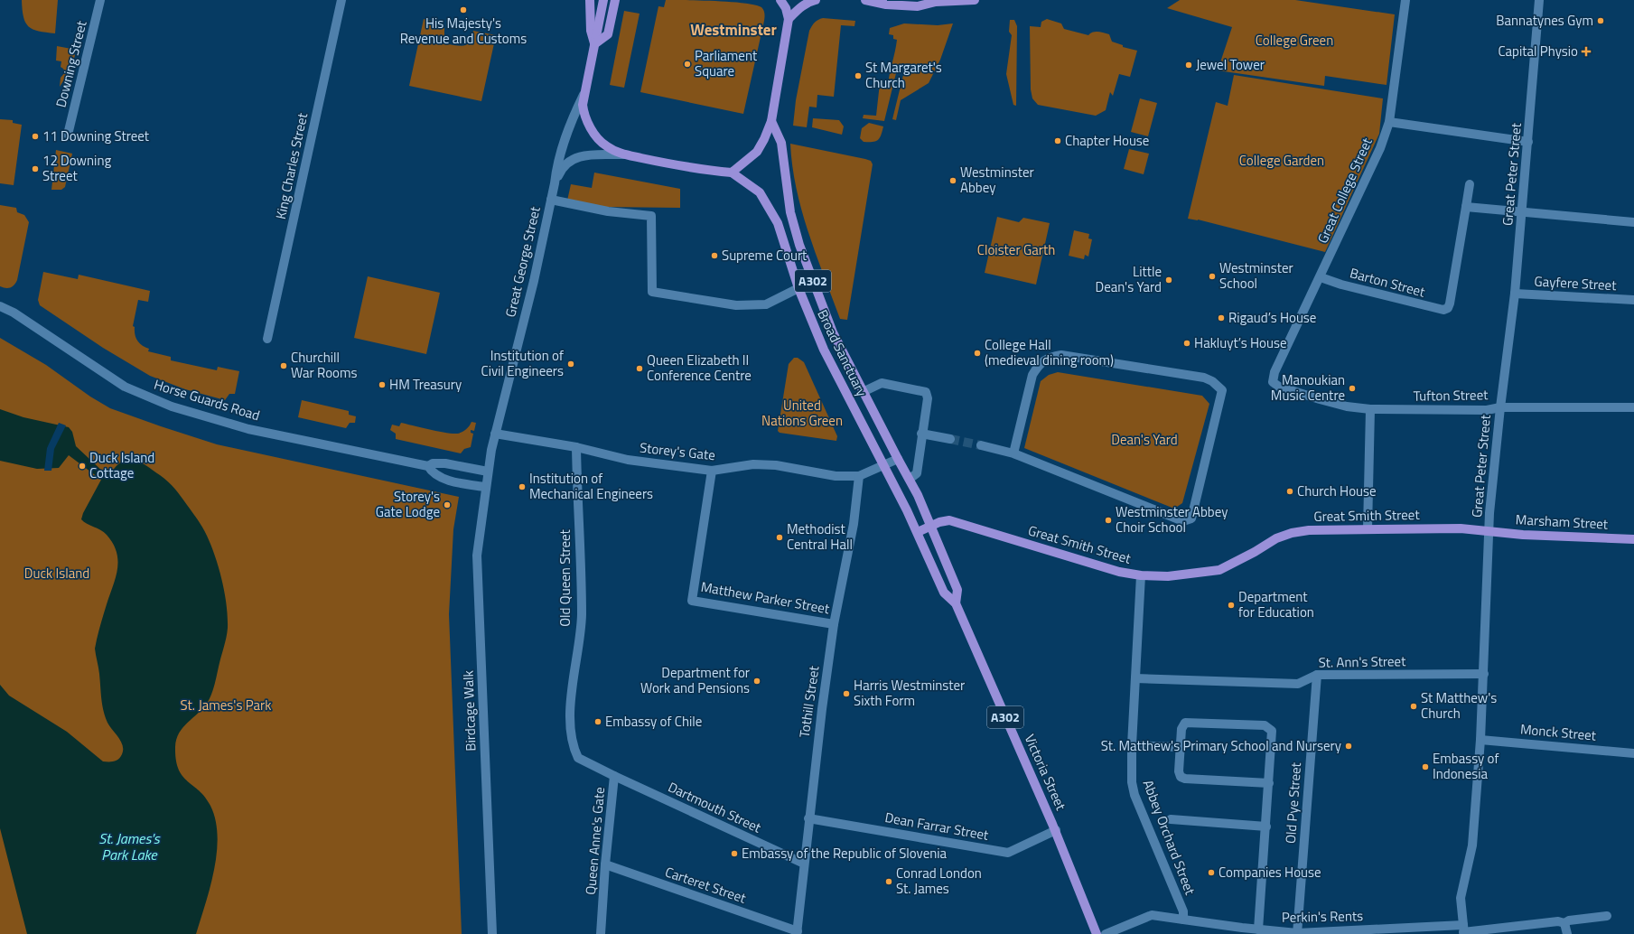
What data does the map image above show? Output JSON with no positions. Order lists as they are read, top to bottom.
{
  "streets": {
    "main road": [
      "Great George Street",
      "A302",
      "Broad Sanctuary",
      "Great Smith Street",
      "Marsham Street",
      "Victoria Street"
    ],
    "street": [
      "Downing Street",
      "King Charles Street",
      "Great Peter Street",
      "Great College Street",
      "Barton Street",
      "Gayfere Street",
      "Tufton Street",
      "Horse Guards Road",
      "Storey's Gate",
      "Old Queen Street",
      "Matthew Parker Street",
      "St. Ann's Street",
      "Tothill Street",
      "Birdcage Walk",
      "Monck Street",
      "Old Pye Street",
      "Dartmouth Street",
      "Dean Farrar Street",
      "Abbey Orchard Street",
      "Queen Anne's Gate",
      "Carteret Street",
      "Perkin's Rents"
    ]
  },
  "crossings": [
    ["Great Peter Street", "Gayfere Street"],
    ["Great Peter Street", "Tufton Street"],
    ["Great Peter Street", "Great Smith Street"],
    ["Great Peter Street", "Marsham Street"],
    ["Great Peter Street", "St. Ann's Street"],
    ["Great Peter Street", "Monck Street"],
    ["Great Peter Street", "Perkin's Rents"],
    ["Great College Street", "Barton Street"],
    ["Great College Street", "Tufton Street"],
    ["Great George Street", "A302"],
    ["Great George Street", "Horse Guards Road"],
    ["Great George Street", "Storey's Gate"],
    ["Great George Street", "Birdcage Walk"],
    ["A302", "Broad Sanctuary"],
    ["Broad Sanctuary", "Storey's Gate"],
    ["Broad Sanctuary", "Great Smith Street"],
    ["Broad Sanctuary", "Victoria Street"],
    ["Horse Guards Road", "Birdcage Walk"],
    ["Storey's Gate", "Old Queen Street"],
    ["Storey's Gate", "Matthew Parker Street"],
    ["Storey's Gate", "Tothill Street"],
    ["Great Smith Street", "Marsham Street"],
    ["Great Smith Street", "Victoria Street"],
    ["Great Smith Street", "Abbey Orchard Street"],
    ["Old Queen Street", "Queen Anne's Gate"],
    ["Matthew Parker Street", "Tothill Street"],
    ["St. Ann's Street", "Old Pye Street"],
    ["St. Ann's Street", "Abbey Orchard Street"],
    ["Tothill Street", "Dartmouth Street"],
    ["Tothill Street", "Dean Farrar Street"],
    ["Tothill Street", "Carteret Street"],
    ["Victoria Street", "Dean Farrar Street"],
    ["Old Pye Street", "Perkin's Rents"],
    ["Dartmouth Street", "Queen Anne's Gate"],
    ["Abbey Orchard Street", "Perkin's Rents"],
    ["Queen Anne's Gate", "Carteret Street"]
  ],
  "districts": ["Westminster"],
  "water": ["St. James's Park Lake"],
  "parks": [
    "College Green",
    "College Garden",
    "Cloister Garth",
    "United Nations Green",
    "Dean's Yard",
    "Duck Island",
    "St. James's Park"
  ],
  "places": {
    "other": [
      "His Majesty's Revenue and Customs",
      "Bannatynes Gym",
      "Parliament Square",
      "Jewel Tower",
      "St Margaret's Church",
      "11 Downing Street",
      "Chapter House",
      "12 Downing Street",
      "Westminster Abbey",
      "Supreme Court",
      "Westminster School",
      "Little Dean's Yard",
      "Rigaud’s House",
      "Hakluyt’s House",
      "College Hall (medieval dining room)",
      "Institution of Civil Engineers",
      "Churchill War Rooms",
      "Queen Elizabeth II Conference Centre",
      "HM Treasury",
      "Manoukian Music Centre",
      "Duck Island Cottage",
      "Institution of Mechanical Engineers",
      "Church House",
      "Storey's Gate Lodge",
      "Westminster Abbey Choir School",
      "Methodist Central Hall",
      "Department for Education",
      "Department for Work and Pensions",
      "Harris Westminster Sixth Form",
      "St Matthew's Church",
      "Embassy of Chile",
      "St. Matthew's Primary School and Nursery",
      "Embassy of Indonesia",
      "Embassy of the Republic of Slovenia",
      "Companies House",
      "Conrad London St. James"
    ],
    "health": ["Capital Physio"]
  }
}
